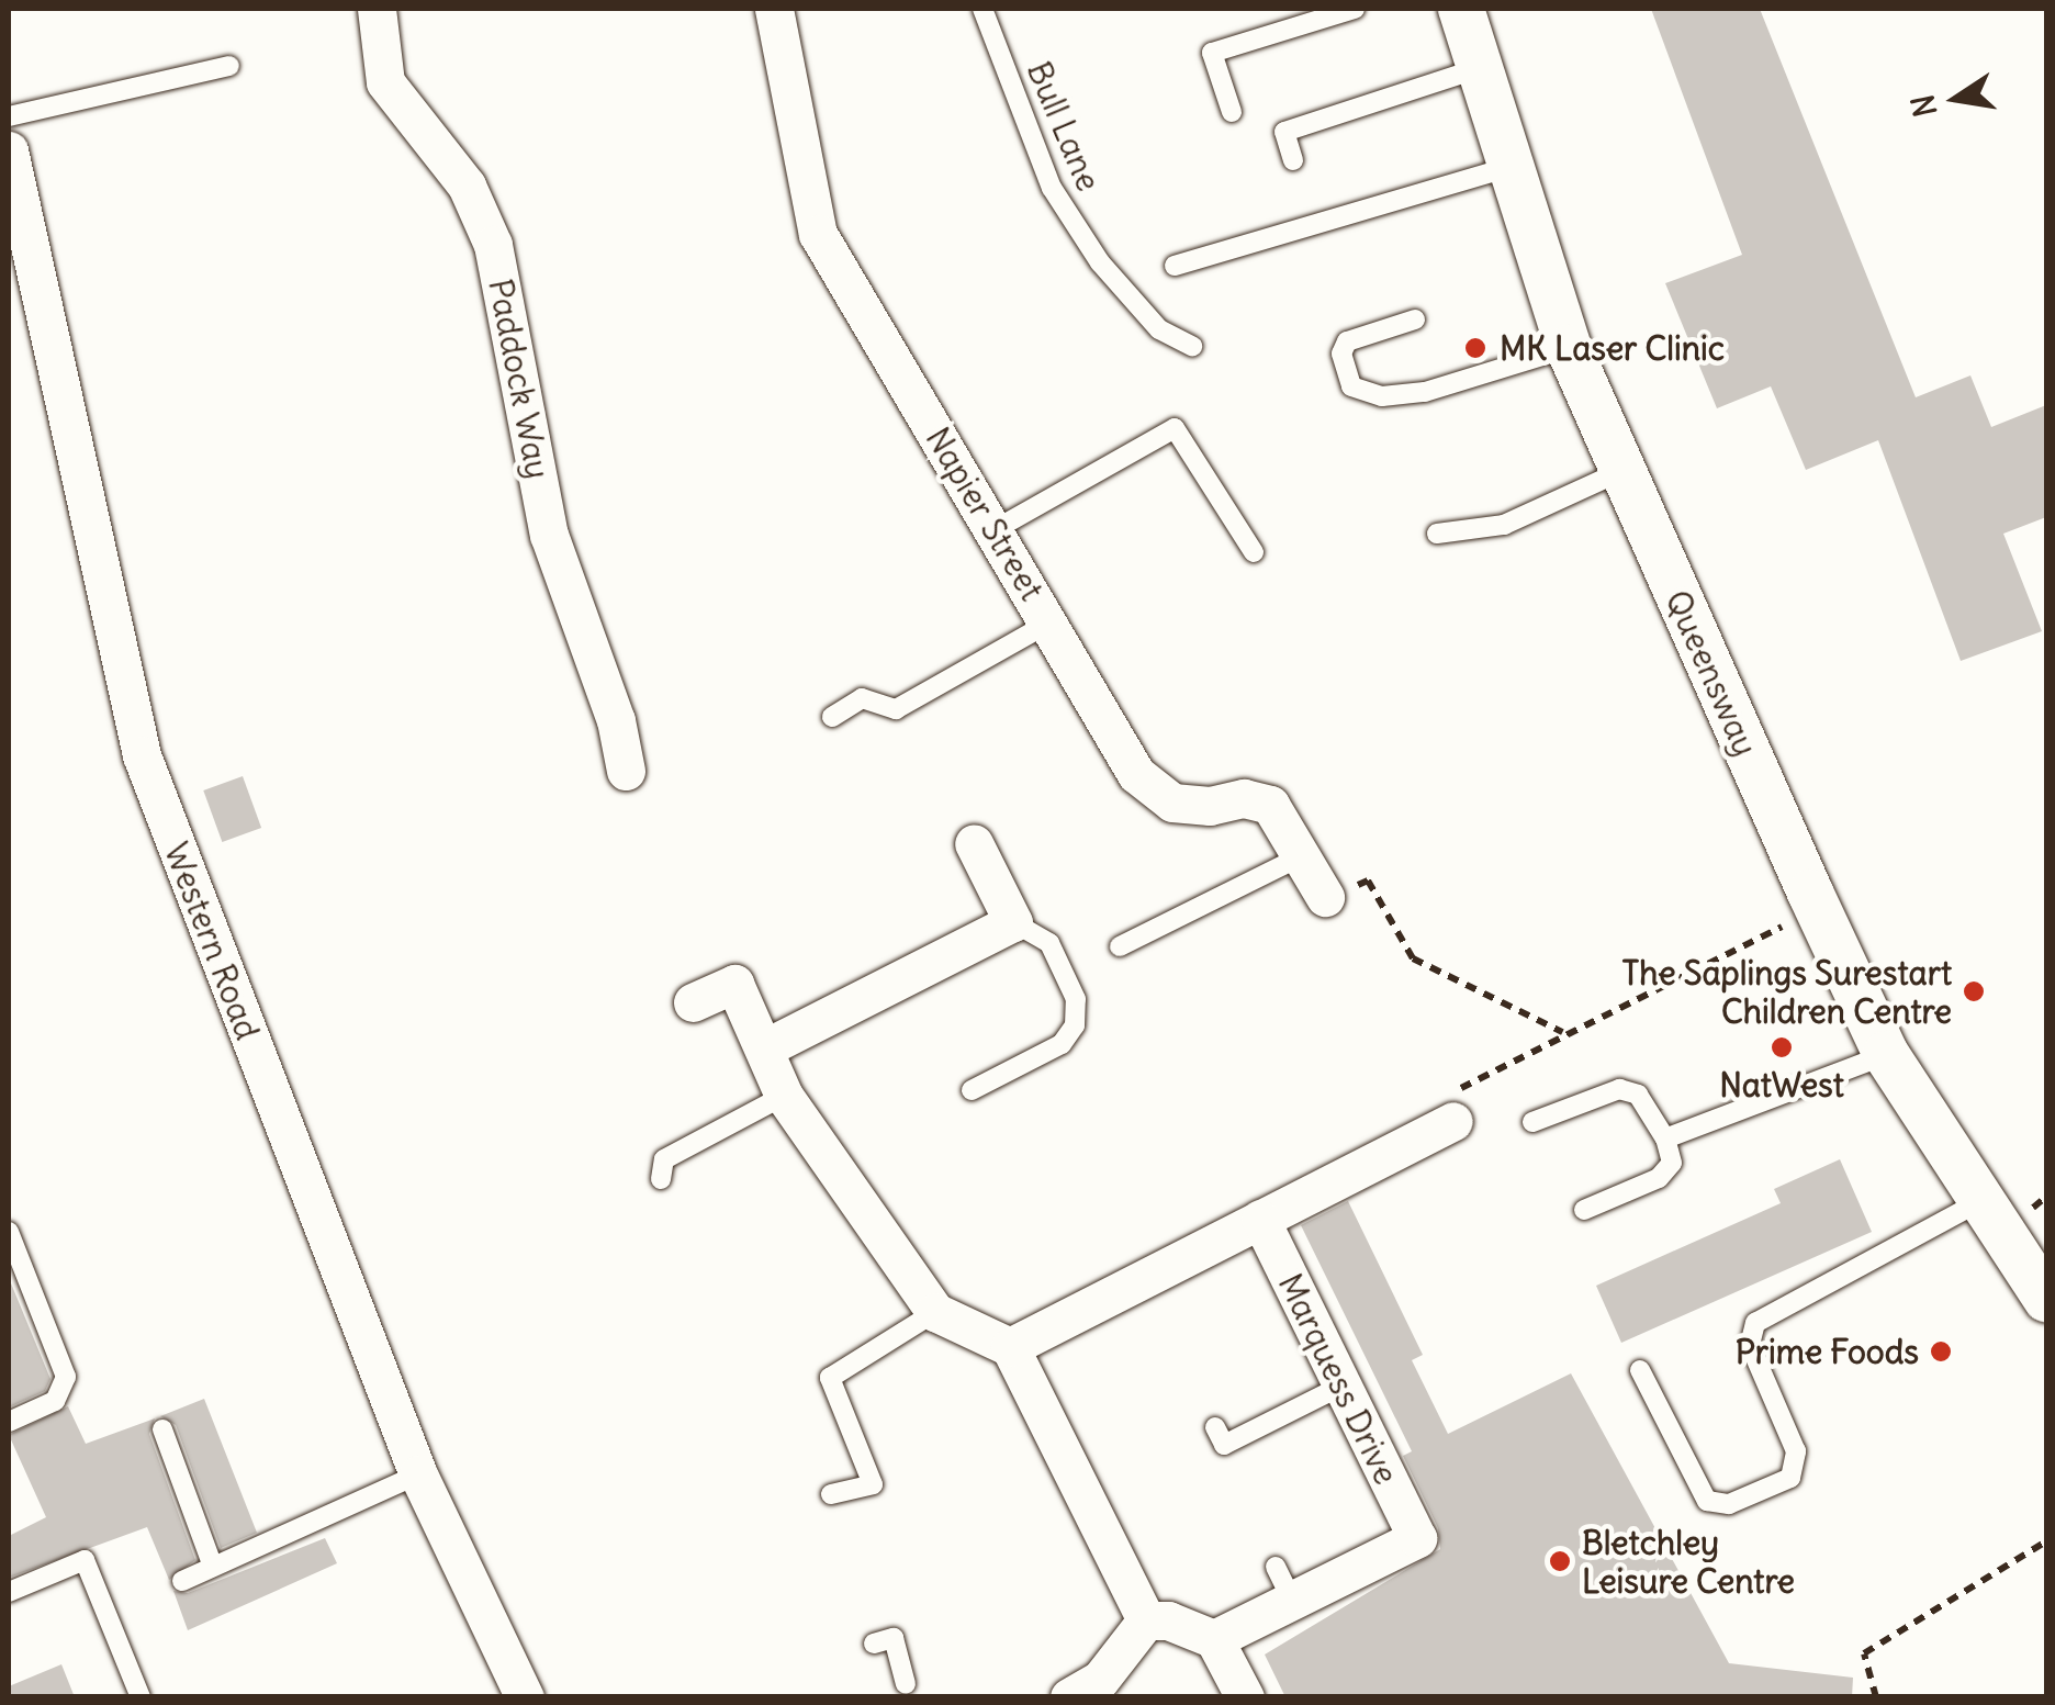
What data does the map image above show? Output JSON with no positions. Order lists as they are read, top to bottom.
{
  "streets": {
    "street": [
      "Paddock Way",
      "Napier Street",
      "Queensway",
      "Western Road",
      "Marquess Drive"
    ],
    "lane": ["Bull Lane"]
  },
  "places": [
    "MK Laser Clinic",
    "The Saplings Surestart Children Centre",
    "NatWest",
    "Prime Foods",
    "Bletchley Leisure Centre"
  ],
  "north": "left"
}
